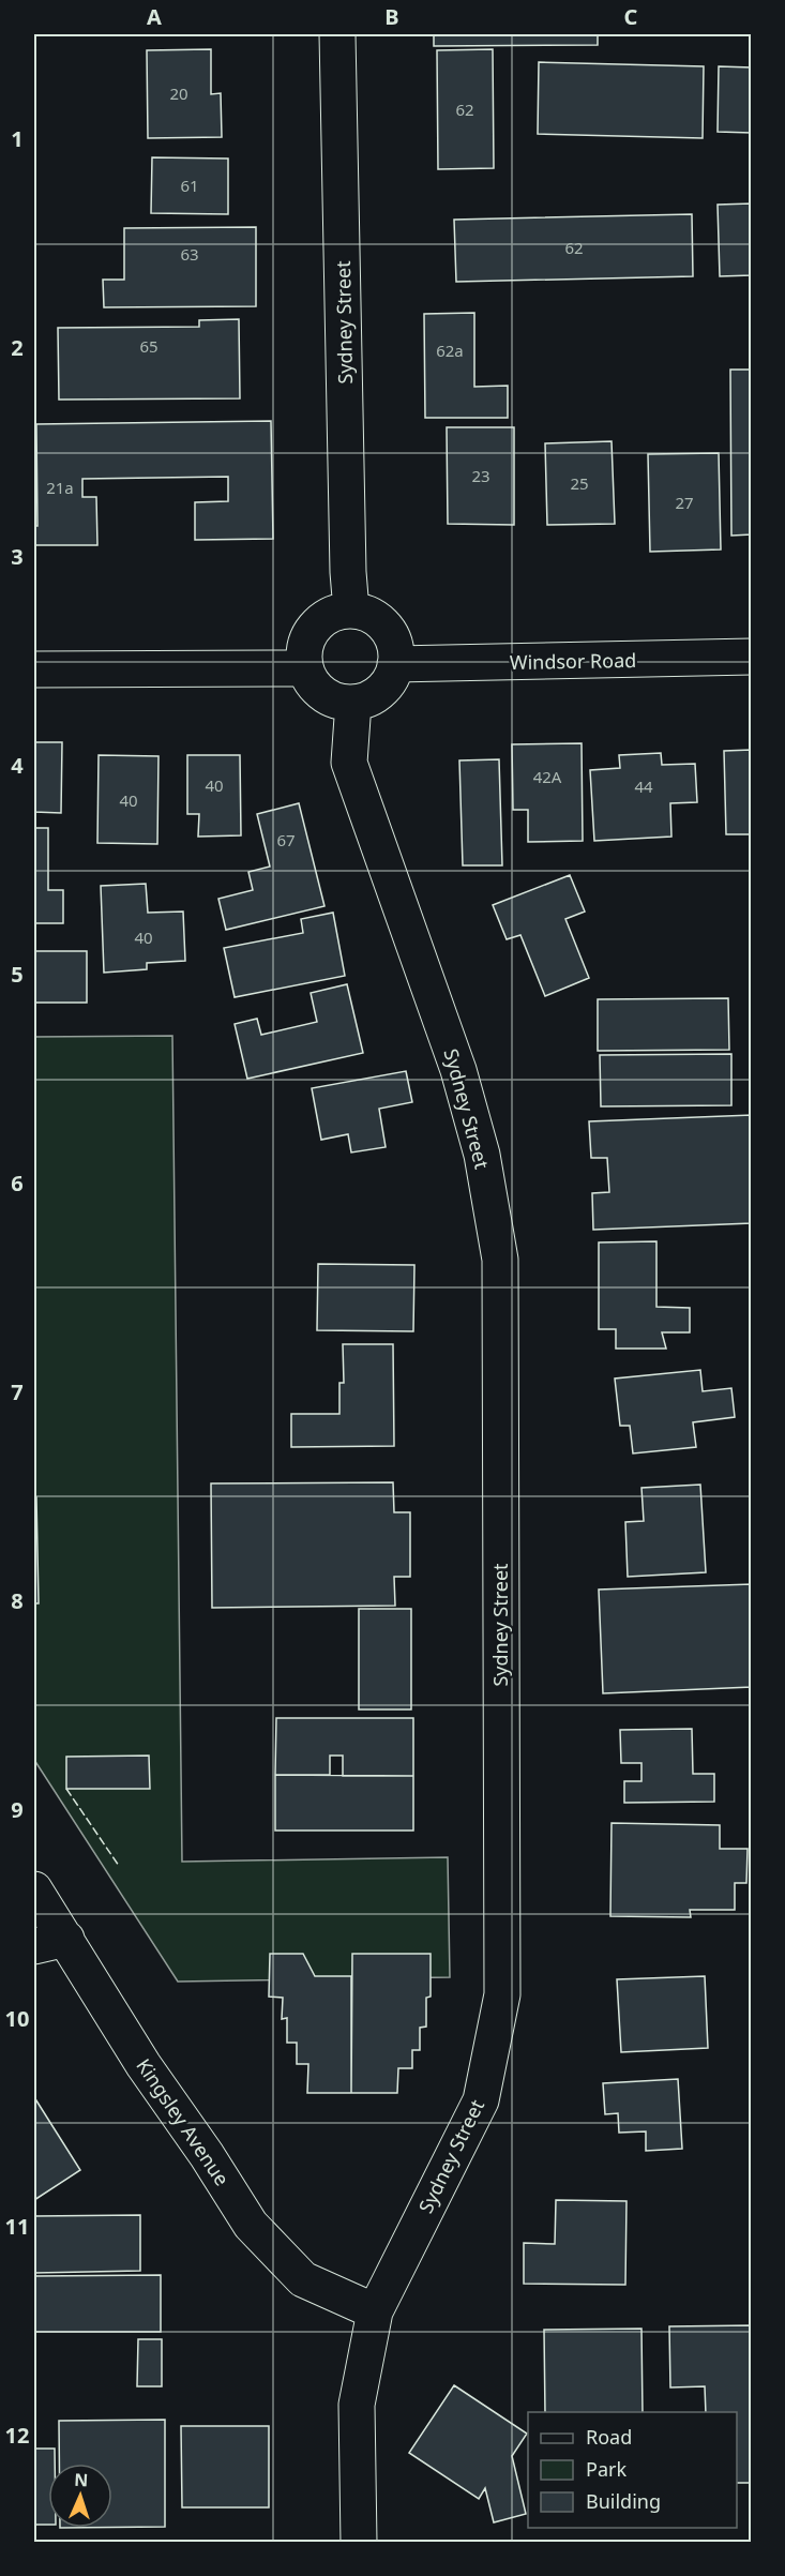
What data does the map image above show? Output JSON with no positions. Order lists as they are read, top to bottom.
{
  "streets": {
    "street": ["Sydney Street", "Windsor Road", "Kingsley Avenue"]
  },
  "crossings": [
    ["Sydney Street", "Windsor Road"],
    ["Sydney Street", "Kingsley Avenue"]
  ],
  "house_numbers": [
    "20",
    "62",
    "61",
    "62",
    "63",
    "65",
    "62a",
    "23",
    "25",
    "21a",
    "27",
    "42A",
    "40",
    "44",
    "40",
    "67",
    "40"
  ],
  "legend": ["Road", "Park", "Building"],
  "north": "top",
  "grid": {
    "columns": ["A", "B", "C"],
    "rows": [
      "1",
      "2",
      "3",
      "4",
      "5",
      "6",
      "7",
      "8",
      "9",
      "10",
      "11",
      "12"
    ]
  }
}
